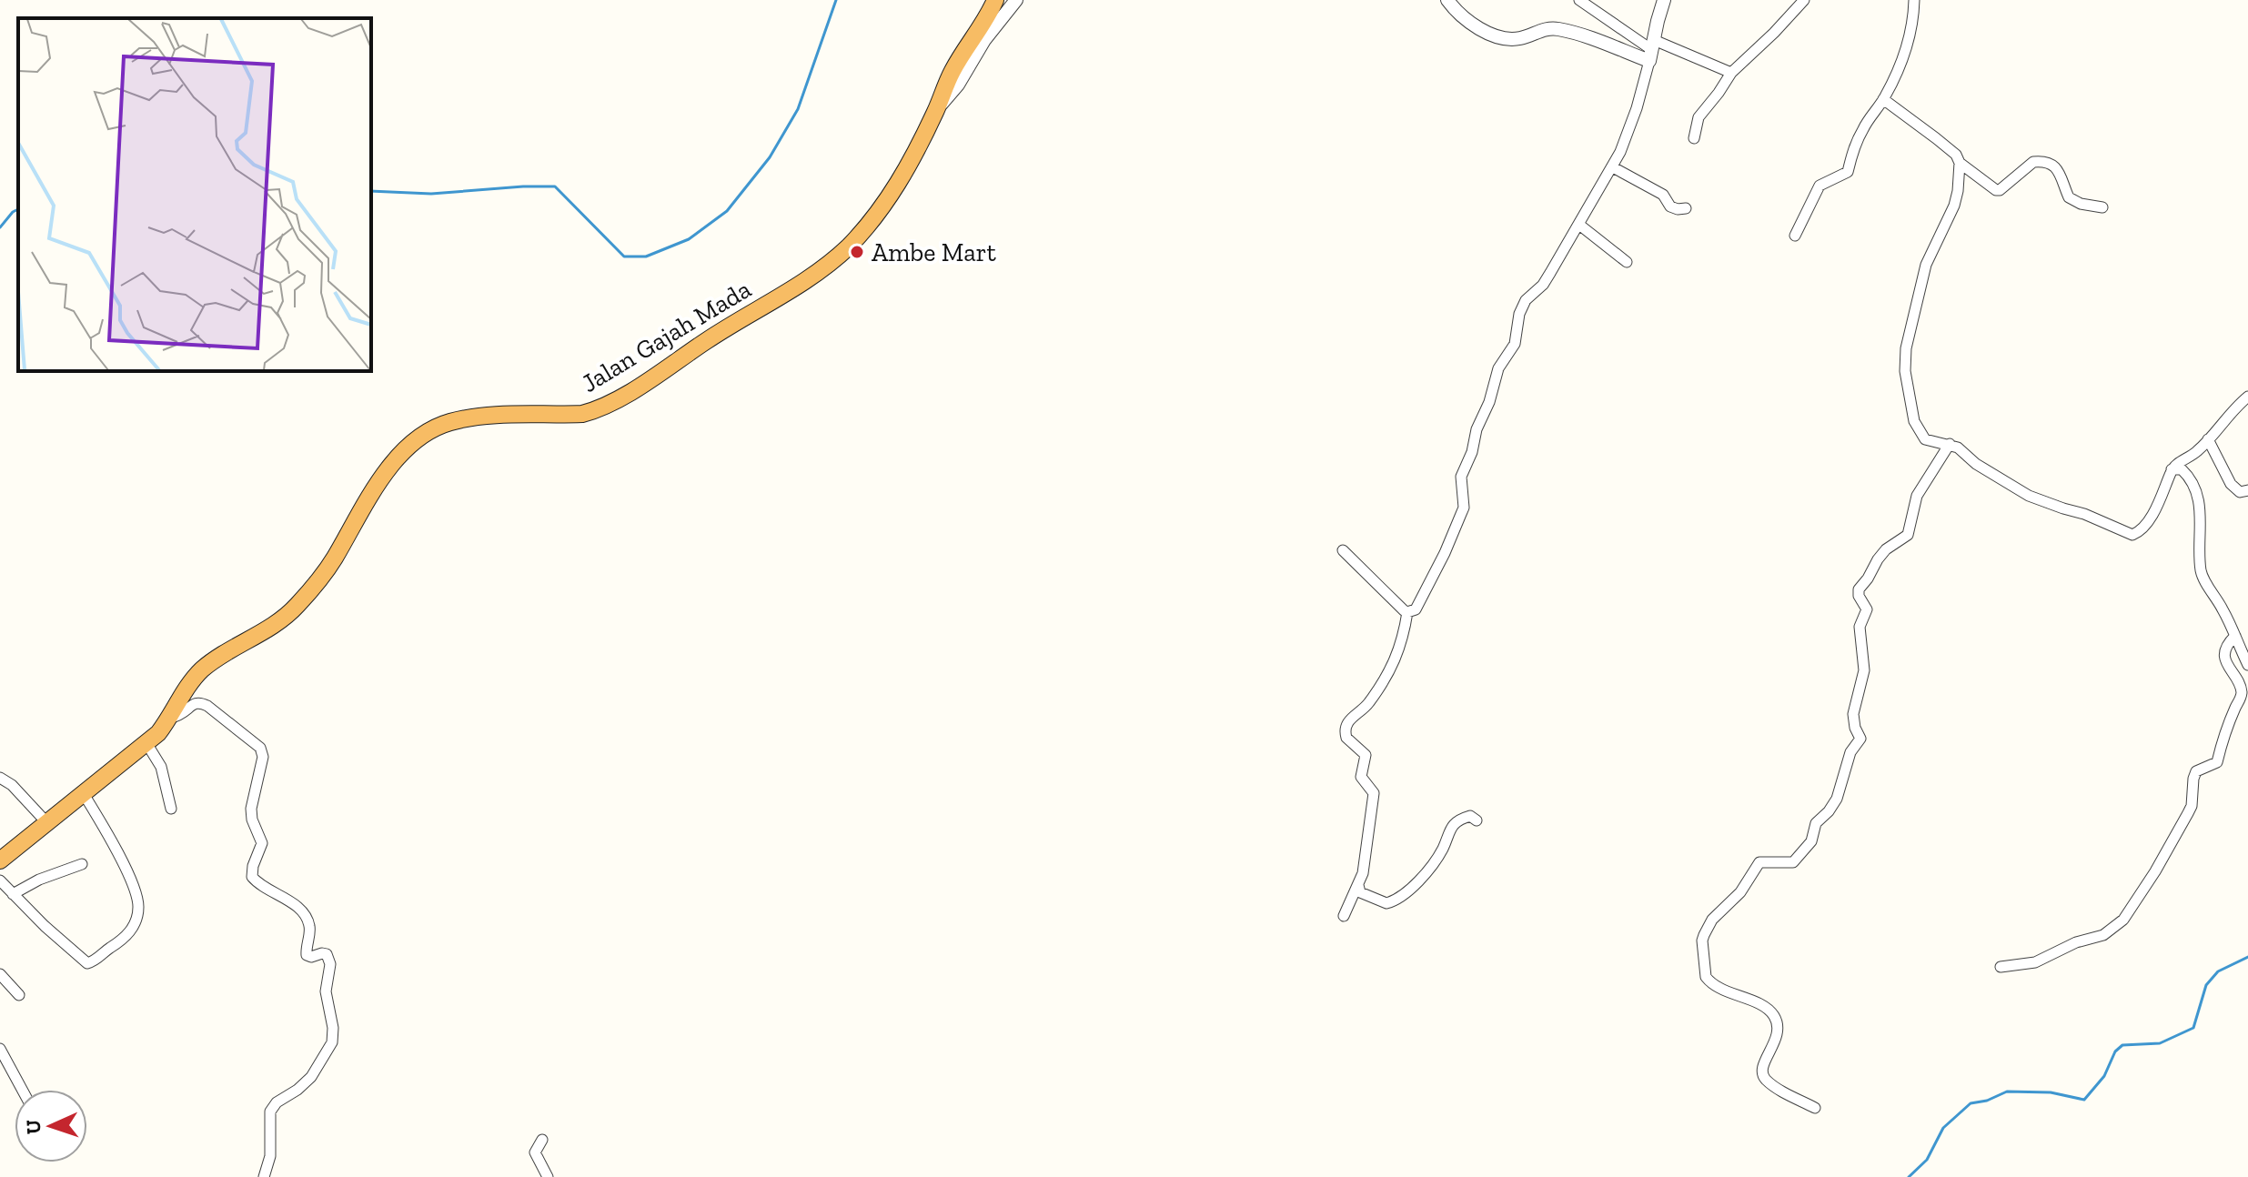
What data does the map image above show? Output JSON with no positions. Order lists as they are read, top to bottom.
{
  "streets": {
    "highway": ["Jalan Gajah Mada"]
  },
  "places": ["Ambe Mart"],
  "north": "left"
}
